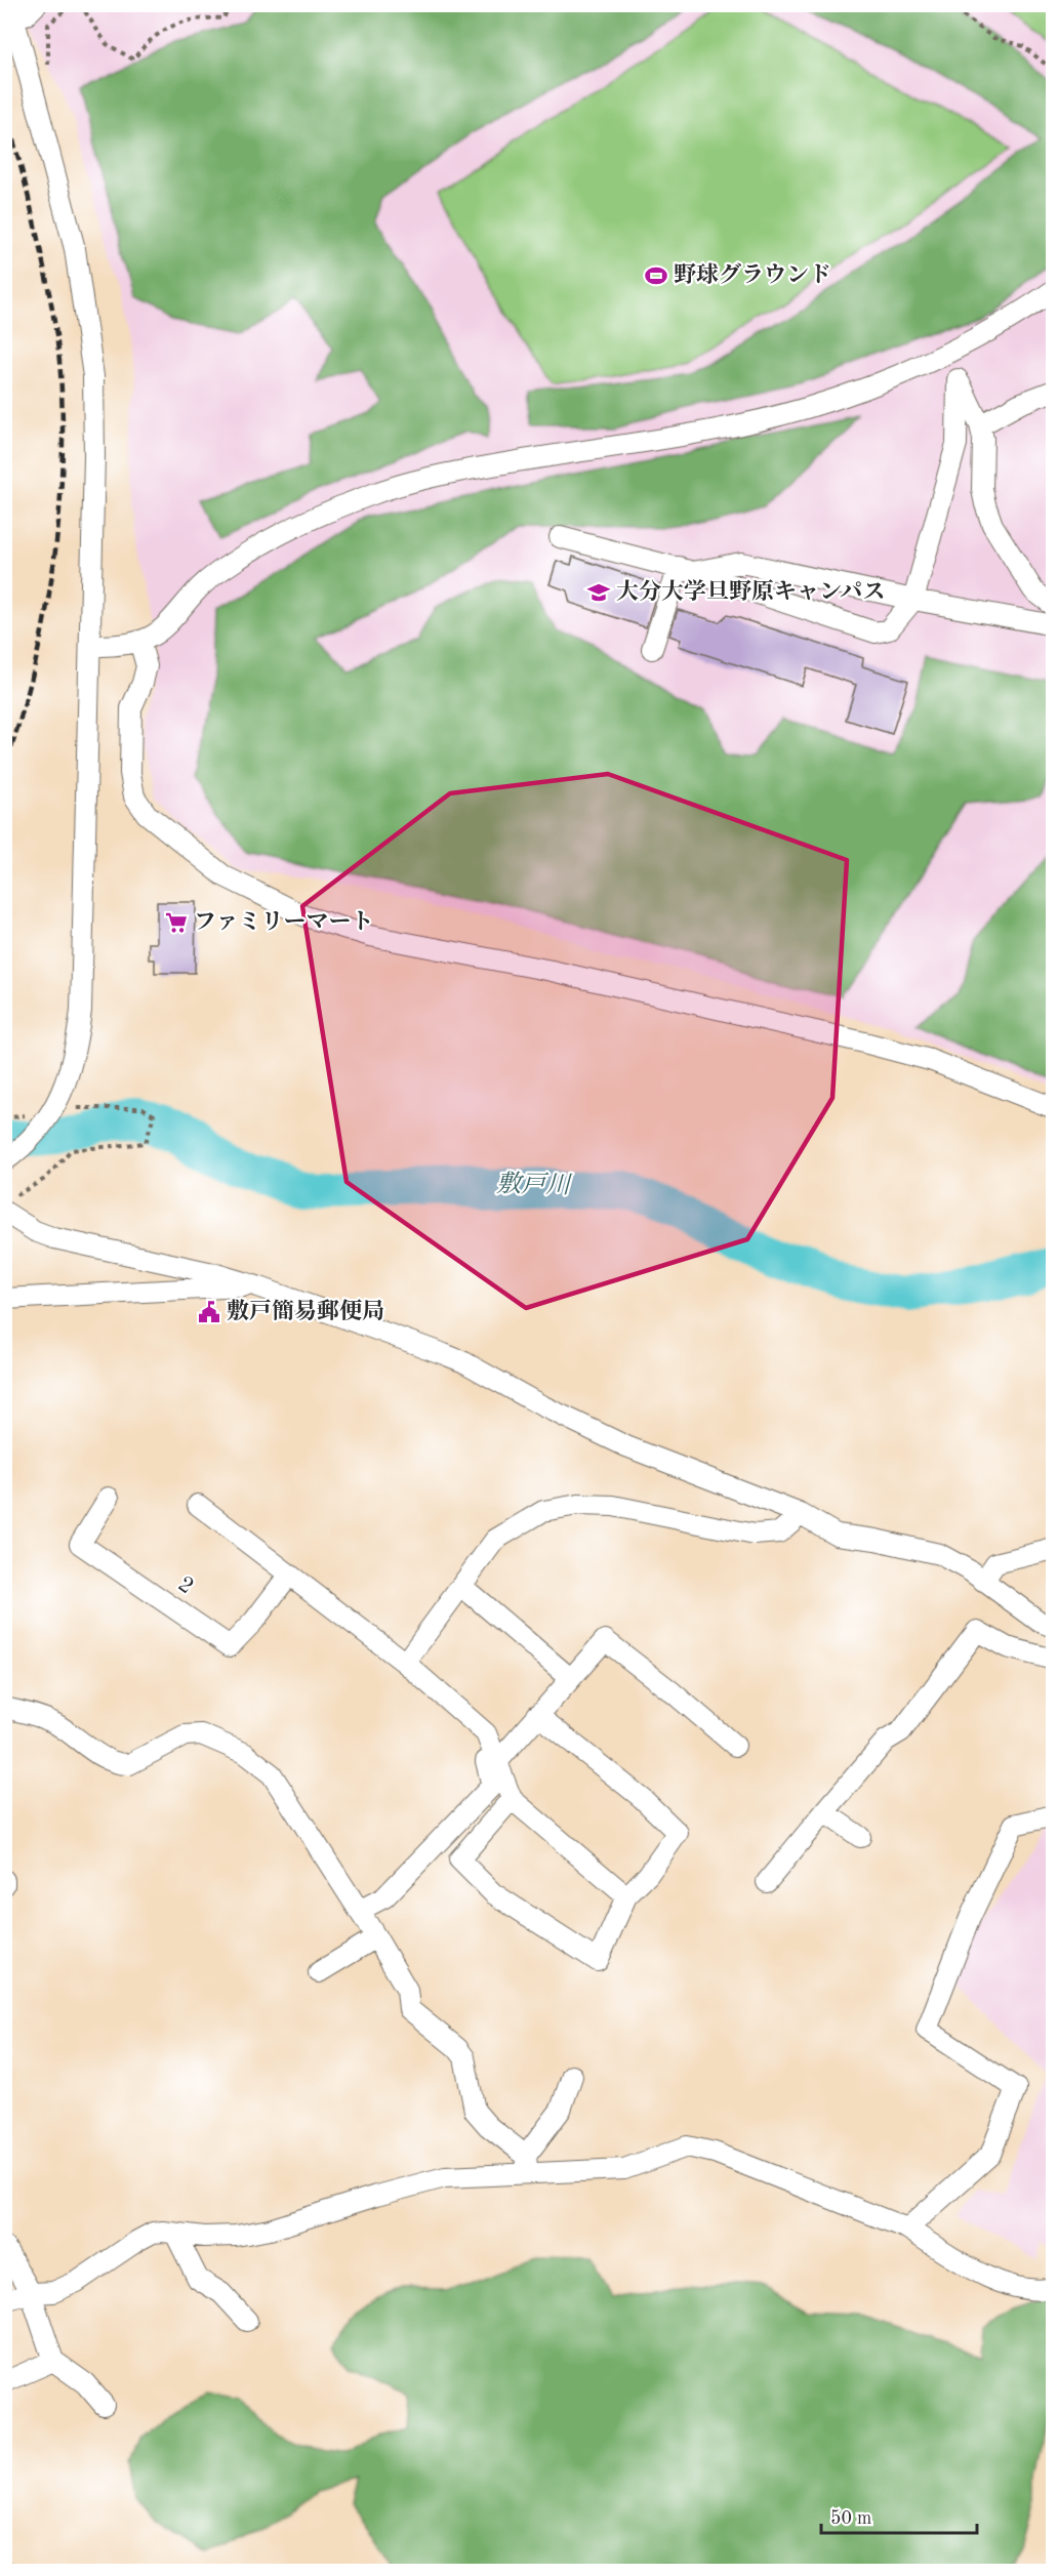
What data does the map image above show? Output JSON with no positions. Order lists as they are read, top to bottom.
{
  "streets": {
    "street": ["2"]
  },
  "water": ["敷戸川"],
  "places": {
    "sports": ["野球グラウンド"],
    "school or university": ["大分大学旦野原キャンパス"],
    "supermarket": ["ファミリーマート"],
    "public building": ["敷戸簡易郵便局"]
  },
  "scale_bar": "50 m"
}
